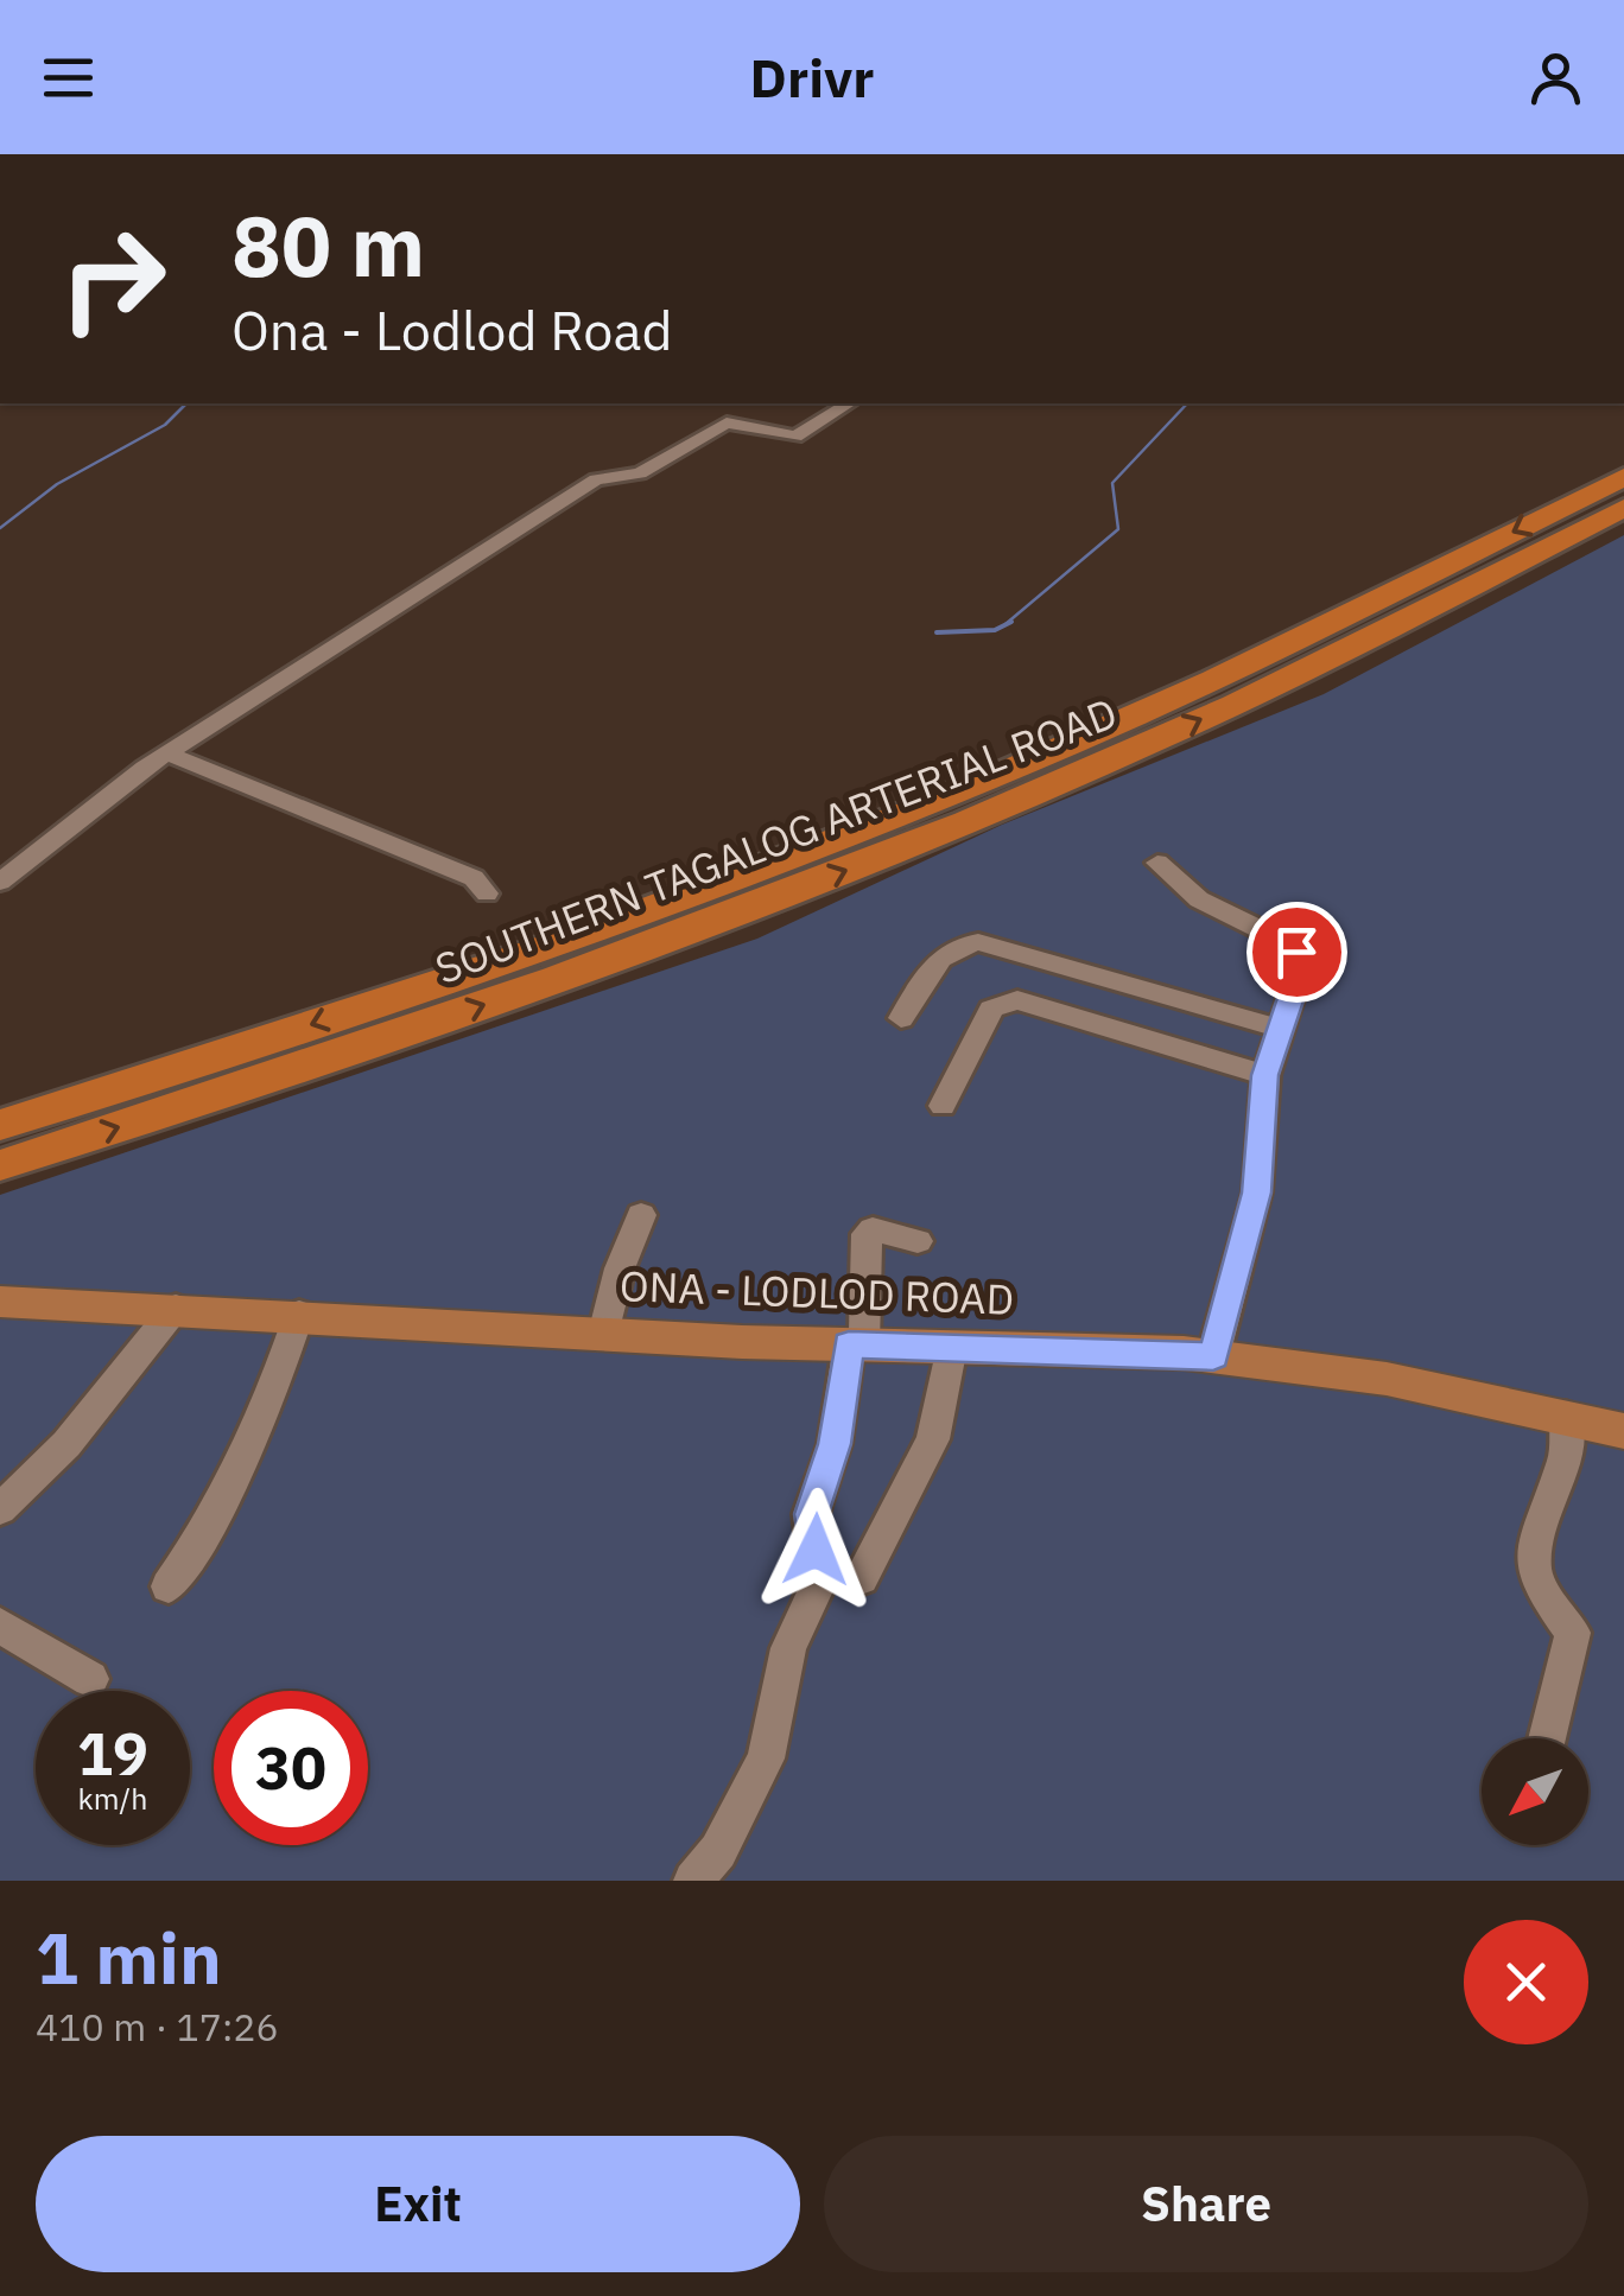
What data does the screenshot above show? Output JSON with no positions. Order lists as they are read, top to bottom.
{
  "streets": {
    "highway": ["SOUTHERN TAGALOG ARTERIAL ROAD"],
    "main road": ["ONA - LODLOD ROAD"]
  },
  "north": "bottom left",
  "page": {
    "header": "Drivr",
    "turn": ["80 m", "Ona - Lodlod Road"],
    "speed": "19 km/h",
    "limit": "30",
    "heading": ["1 min", "410 m · 17:26"],
    "buttons": ["Exit", "Share"]
  }
}
